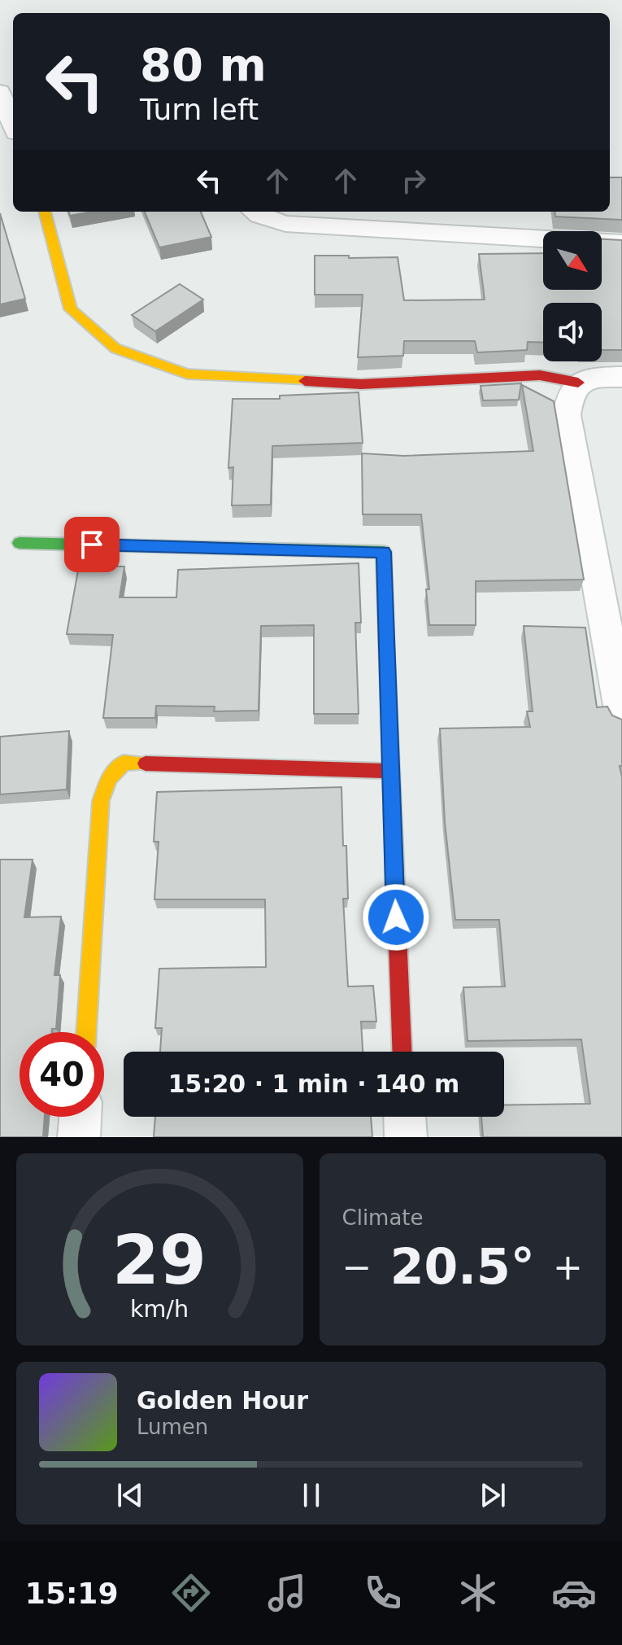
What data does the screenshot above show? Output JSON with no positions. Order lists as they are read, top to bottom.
{
  "north": "bottom right",
  "page": {
    "turn": ["80 m", "Turn left"],
    "limit": "40",
    "trip": "15:20 · 1 min · 140 m",
    "tile": "Climate",
    "heat": ["−", "20.5°", "+"],
    "song": ["Golden Hour", "Lumen"],
    "tabs": "15:19",
    "gauge": ["29", "km/h"]
  }
}
